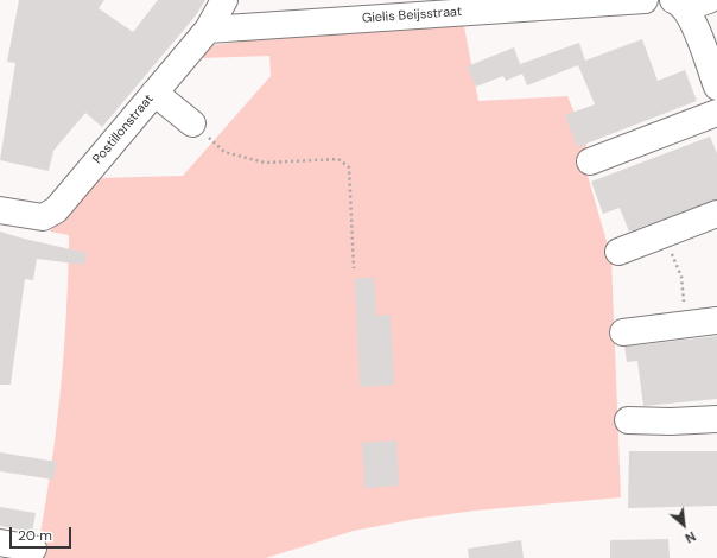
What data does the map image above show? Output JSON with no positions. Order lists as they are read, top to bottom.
{
  "streets": {
    "street": ["Gielis Beijsstraat", "Postillonstraat"]
  },
  "crossings": [
    ["Gielis Beijsstraat", "Postillonstraat"]
  ],
  "scale_bar": "20 m",
  "north": "bottom right"
}
